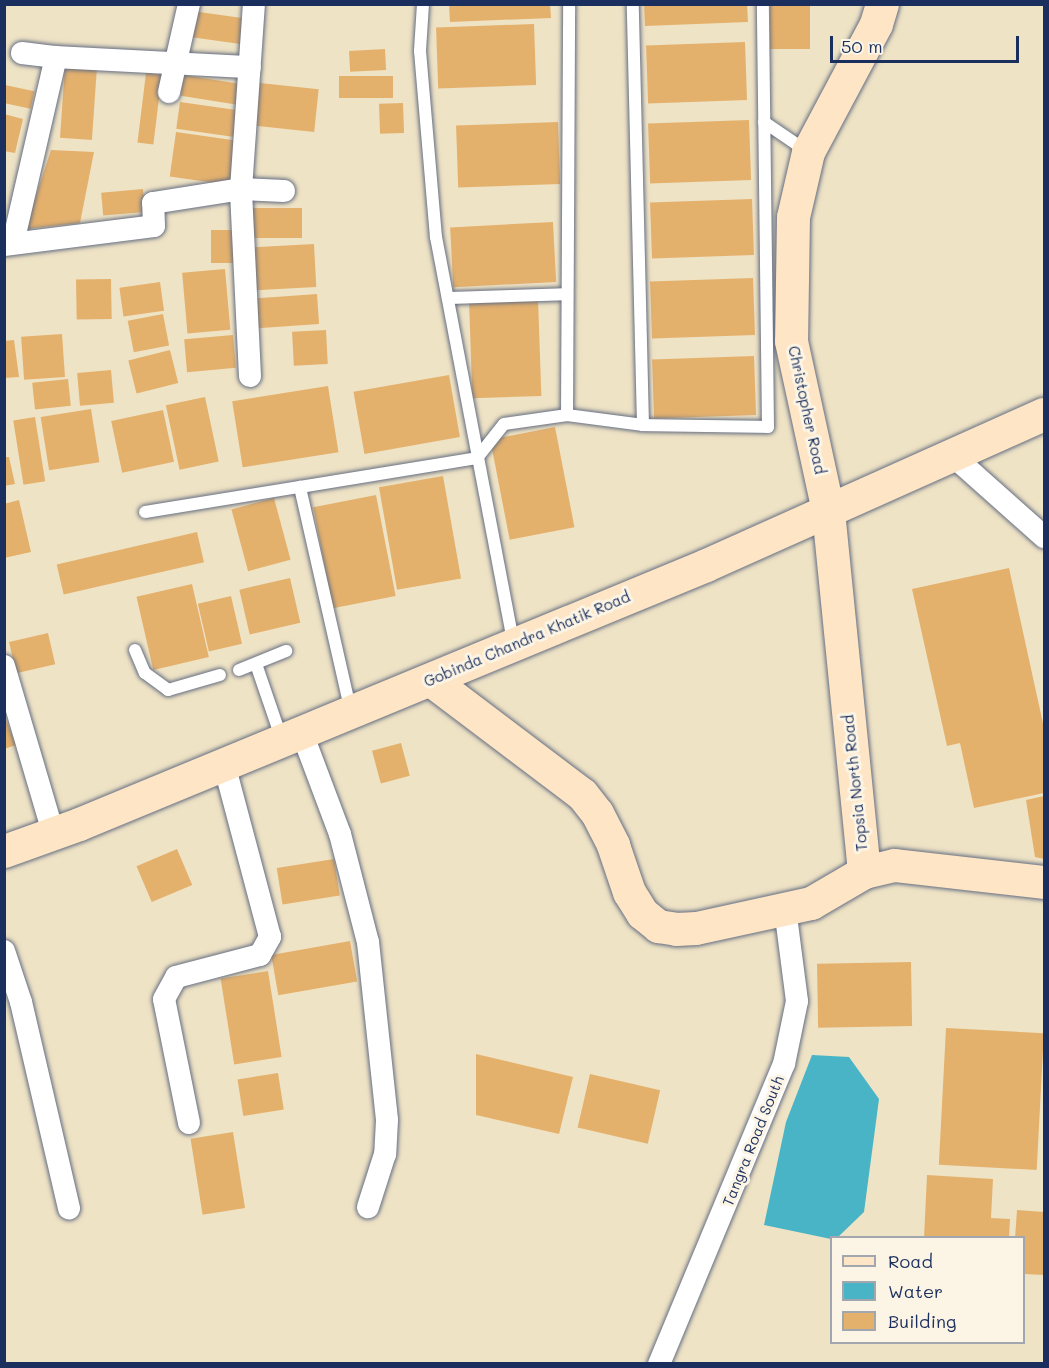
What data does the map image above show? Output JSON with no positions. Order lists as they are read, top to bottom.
{
  "streets": {
    "street": [
      "Christopher Road",
      "Gobinda Chandra Khatik Road",
      "Topsia North Road",
      "Tangra Road South"
    ]
  },
  "crossings": [
    ["Christopher Road", "Gobinda Chandra Khatik Road"],
    ["Christopher Road", "Topsia North Road"],
    ["Gobinda Chandra Khatik Road", "Topsia North Road"]
  ],
  "legend": ["Road", "Water", "Building"],
  "scale_bar": "50 m"
}
